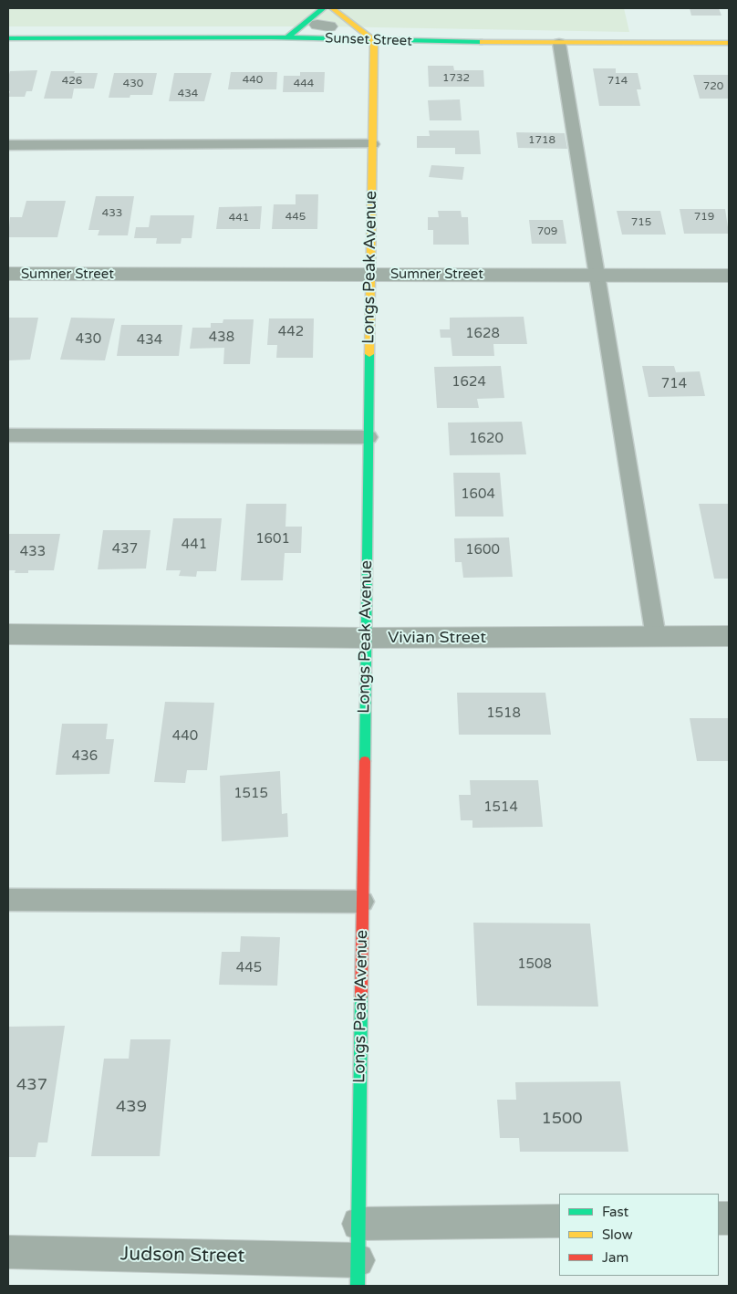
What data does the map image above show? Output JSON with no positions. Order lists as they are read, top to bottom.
{
  "streets": {
    "street": [
      "Sunset Street",
      "Longs Peak Avenue",
      "Sumner Street",
      "Vivian Street",
      "Judson Street"
    ]
  },
  "crossings": [
    ["Sunset Street", "Longs Peak Avenue"],
    ["Longs Peak Avenue", "Sumner Street"],
    ["Longs Peak Avenue", "Vivian Street"],
    ["Longs Peak Avenue", "Judson Street"]
  ],
  "house_numbers": [
    "1732",
    "440",
    "426",
    "714",
    "430",
    "444",
    "720",
    "434",
    "1718",
    "433",
    "445",
    "719",
    "441",
    "715",
    "709",
    "442",
    "1628",
    "438",
    "430",
    "434",
    "1624",
    "714",
    "1620",
    "1604",
    "1601",
    "441",
    "437",
    "1600",
    "433",
    "1518",
    "440",
    "436",
    "1515",
    "1514",
    "1508",
    "445",
    "437",
    "439",
    "1500"
  ],
  "legend": ["Fast", "Slow", "Jam"]
}
